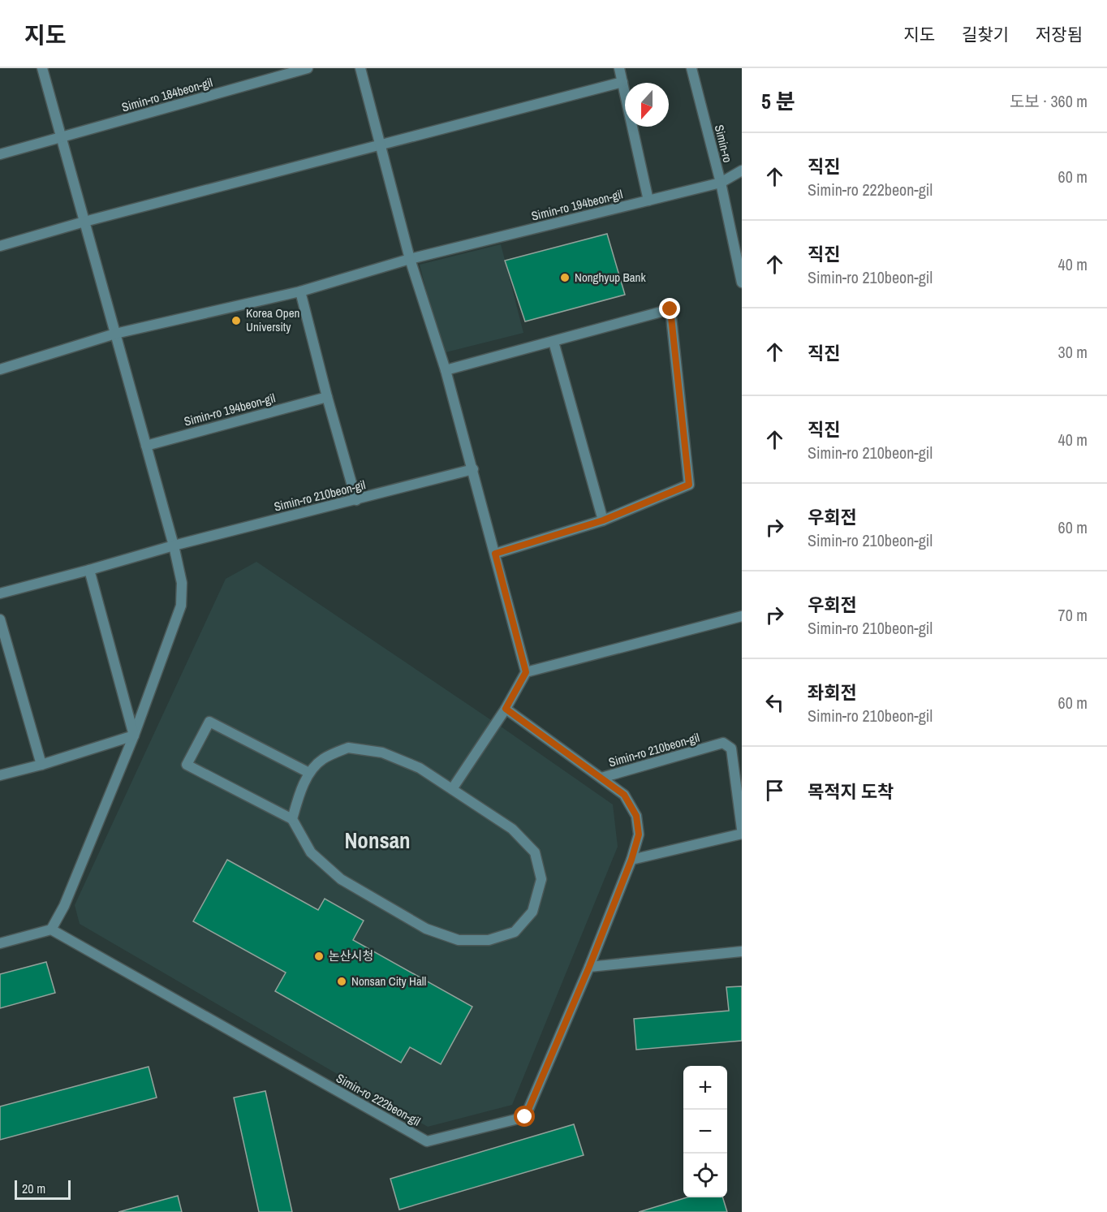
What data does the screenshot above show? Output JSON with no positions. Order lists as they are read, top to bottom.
{
  "streets": {
    "street": [
      "Simin-ro 184beon-gil",
      "Simin-ro",
      "Simin-ro 194beon-gil",
      "Simin-ro 210beon-gil",
      "Simin-ro 222beon-gil"
    ]
  },
  "crossings": [
    ["Simin-ro", "Simin-ro 194beon-gil"]
  ],
  "districts": ["Nonsan"],
  "places": [
    "Nonghyup Bank",
    "Korea Open University",
    "논산시청",
    "Nonsan City Hall"
  ],
  "scale_bar": "20 m",
  "north": "bottom",
  "page": {
    "header": "지도",
    "nav": ["지도", "길찾기", "저장됨"],
    "heading": ["5 분", "도보 · 360 m"],
    "list": [
      ["직진", "Simin-ro 222beon-gil", "60 m"],
      ["직진", "Simin-ro 210beon-gil", "40 m"],
      ["직진", "30 m"],
      ["직진", "Simin-ro 210beon-gil", "40 m"],
      ["우회전", "Simin-ro 210beon-gil", "60 m"],
      ["우회전", "Simin-ro 210beon-gil", "70 m"],
      ["좌회전", "Simin-ro 210beon-gil", "60 m"],
      "목적지 도착"
    ],
    "map_buttons": ["+", "−"],
    "scale": "20 m"
  }
}
